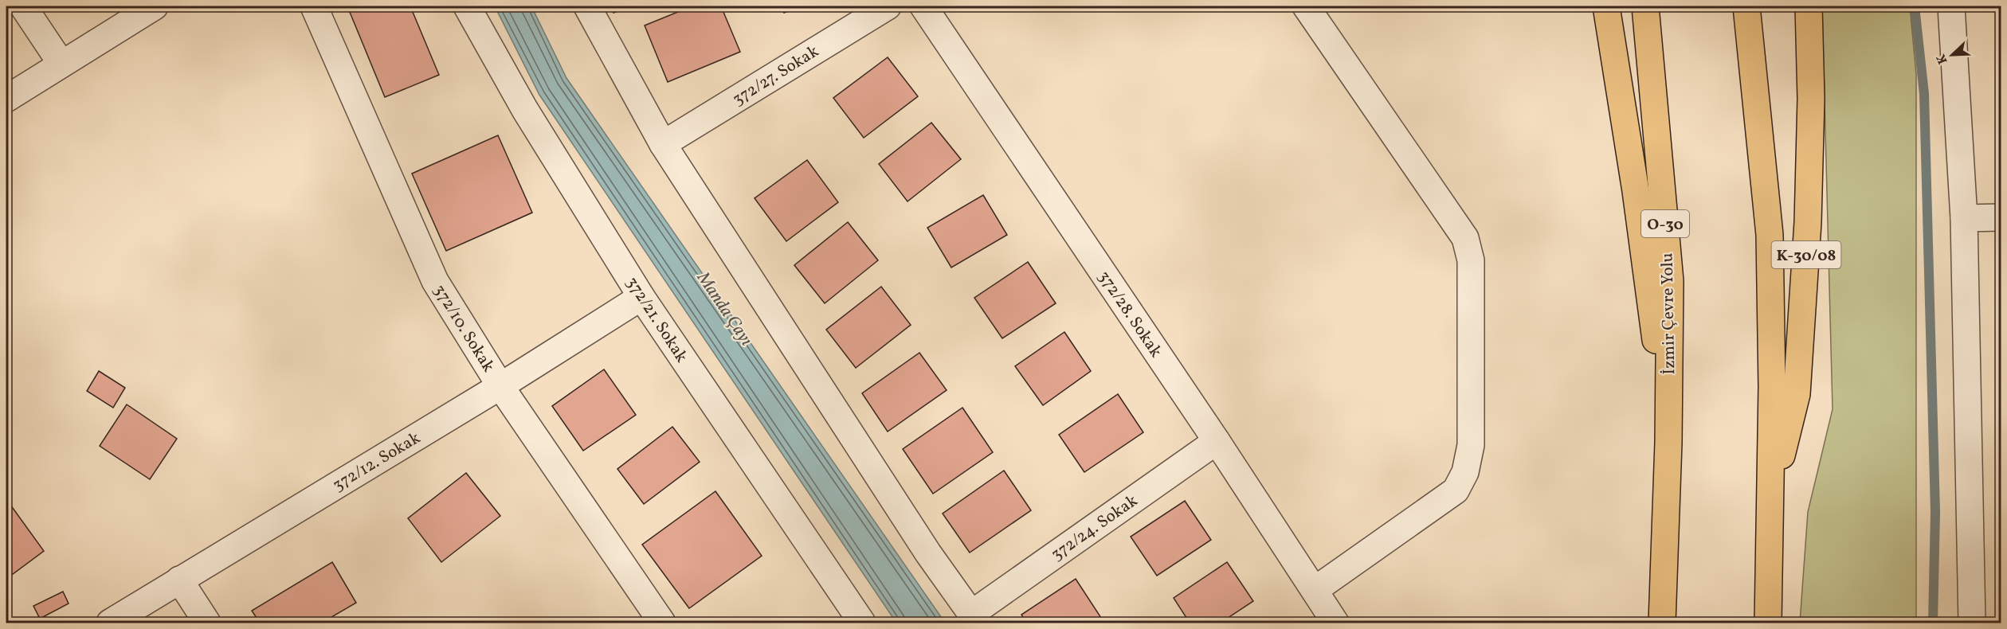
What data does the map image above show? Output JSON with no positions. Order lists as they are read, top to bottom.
{
  "streets": {
    "highway": ["O-30", "K-30/08", "İzmir Çevre Yolu"],
    "street": [
      "372/27. Sokak",
      "372/28. Sokak",
      "372/21. Sokak",
      "372/10. Sokak",
      "372/12. Sokak",
      "372/24. Sokak"
    ]
  },
  "crossings": [
    ["372/28. Sokak", "372/24. Sokak"],
    ["372/21. Sokak", "372/12. Sokak"],
    ["372/10. Sokak", "372/12. Sokak"]
  ],
  "water": ["Manda Çayı"],
  "north": "bottom left"
}
